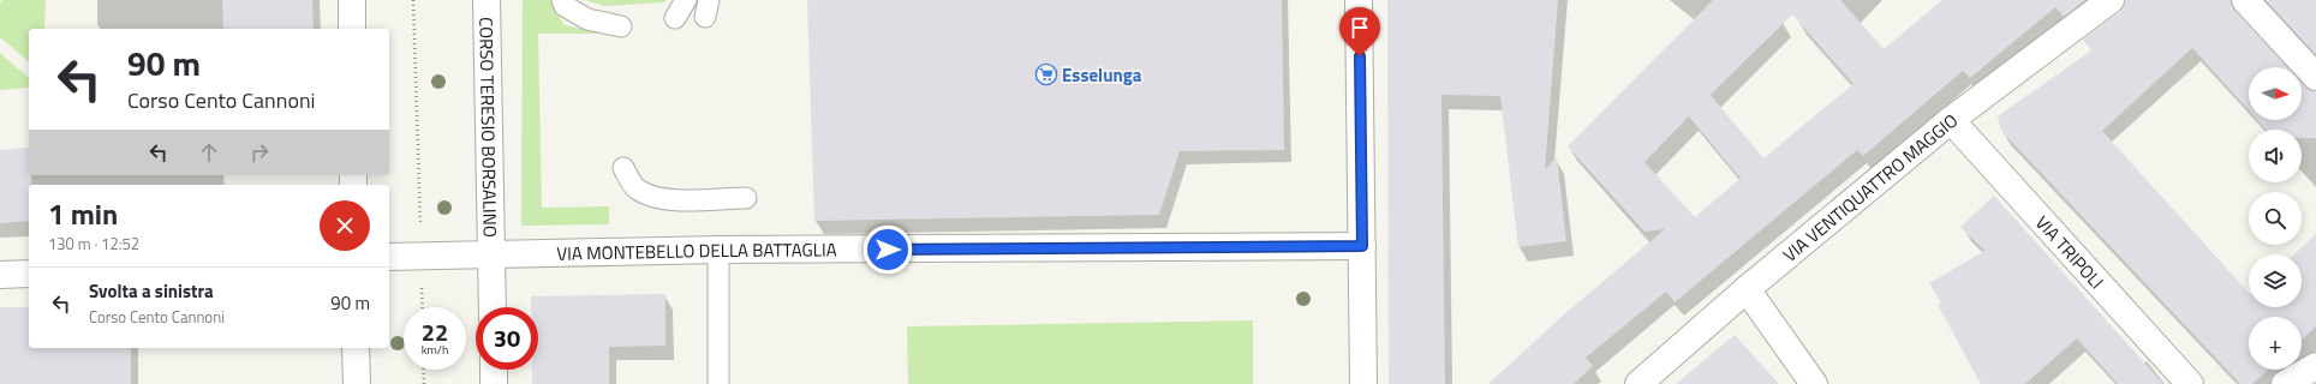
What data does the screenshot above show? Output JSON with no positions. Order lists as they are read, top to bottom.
{
  "streets": {
    "street": [
      "CORSO TERESIO BORSALINO",
      "VIA VENTIQUATTRO MAGGIO",
      "VIA MONTEBELLO DELLA BATTAGLIA",
      "VIA TRIPOLI"
    ]
  },
  "crossings": [
    ["CORSO TERESIO BORSALINO", "VIA MONTEBELLO DELLA BATTAGLIA"],
    ["VIA VENTIQUATTRO MAGGIO", "VIA TRIPOLI"]
  ],
  "places": {
    "supermarket": ["Esselunga"]
  },
  "north": "right",
  "page": {
    "turn": ["90 m", "Corso Cento Cannoni"],
    "map_buttons": "+",
    "heading": ["1 min", "130 m · 12:52"],
    "list": [
      {
        "name": "Svolta a sinistra",
        "note": "Corso Cento Cannoni",
        "value": "90 m"
      }
    ],
    "speed": "22 km/h",
    "limit": "30"
  }
}
